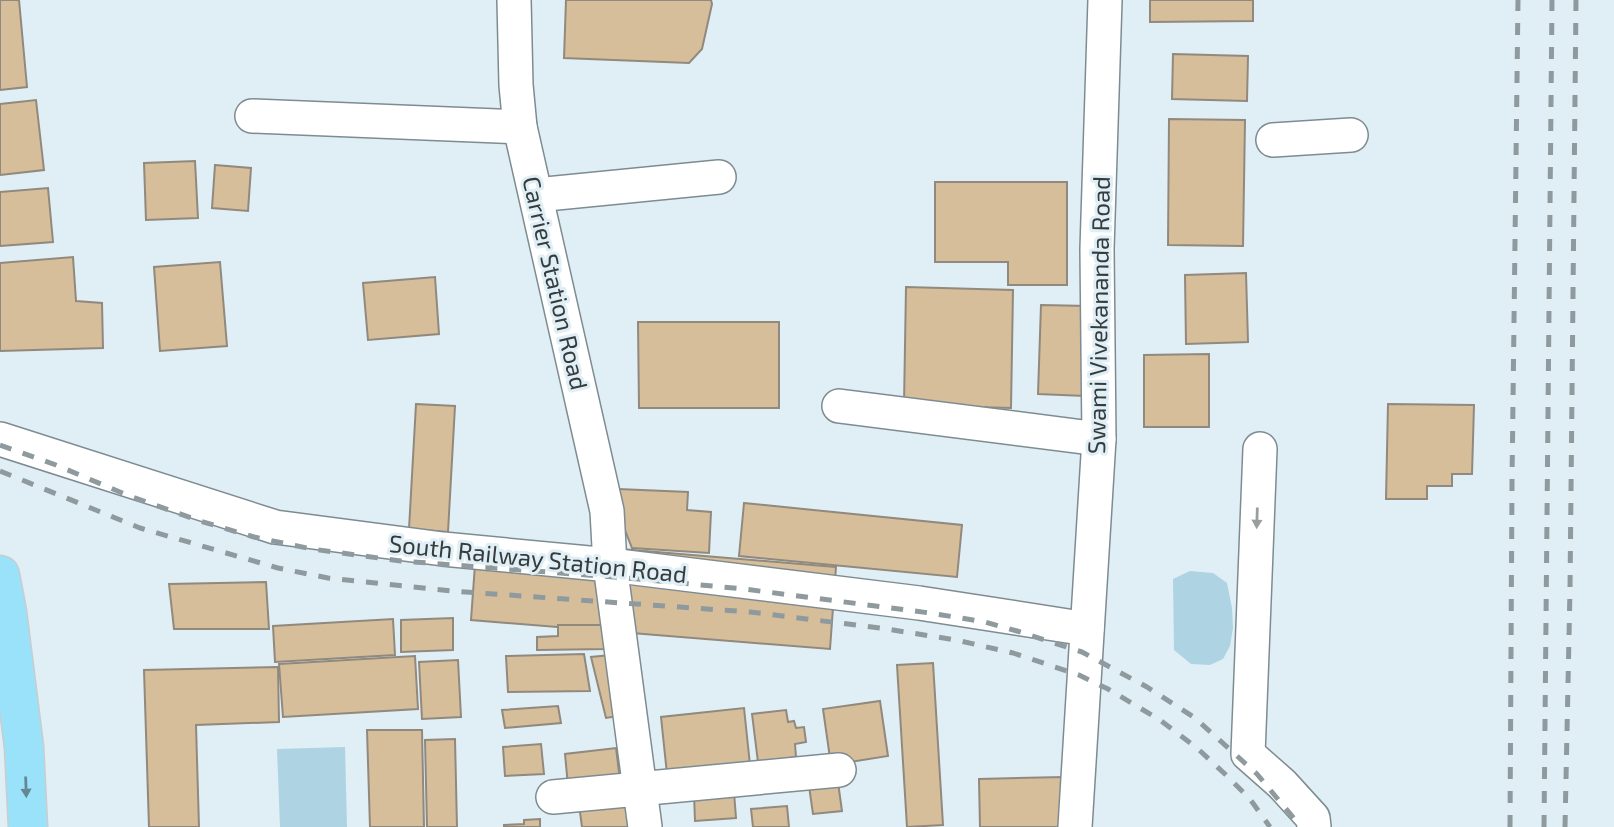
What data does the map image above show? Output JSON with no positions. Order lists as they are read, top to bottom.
{
  "streets": {
    "street": ["Carrier Station Road", "Swami Vivekananda Road", "South Railway Station Road"]
  },
  "crossings": [
    ["Carrier Station Road", "South Railway Station Road"],
    ["Swami Vivekananda Road", "South Railway Station Road"]
  ]
}
